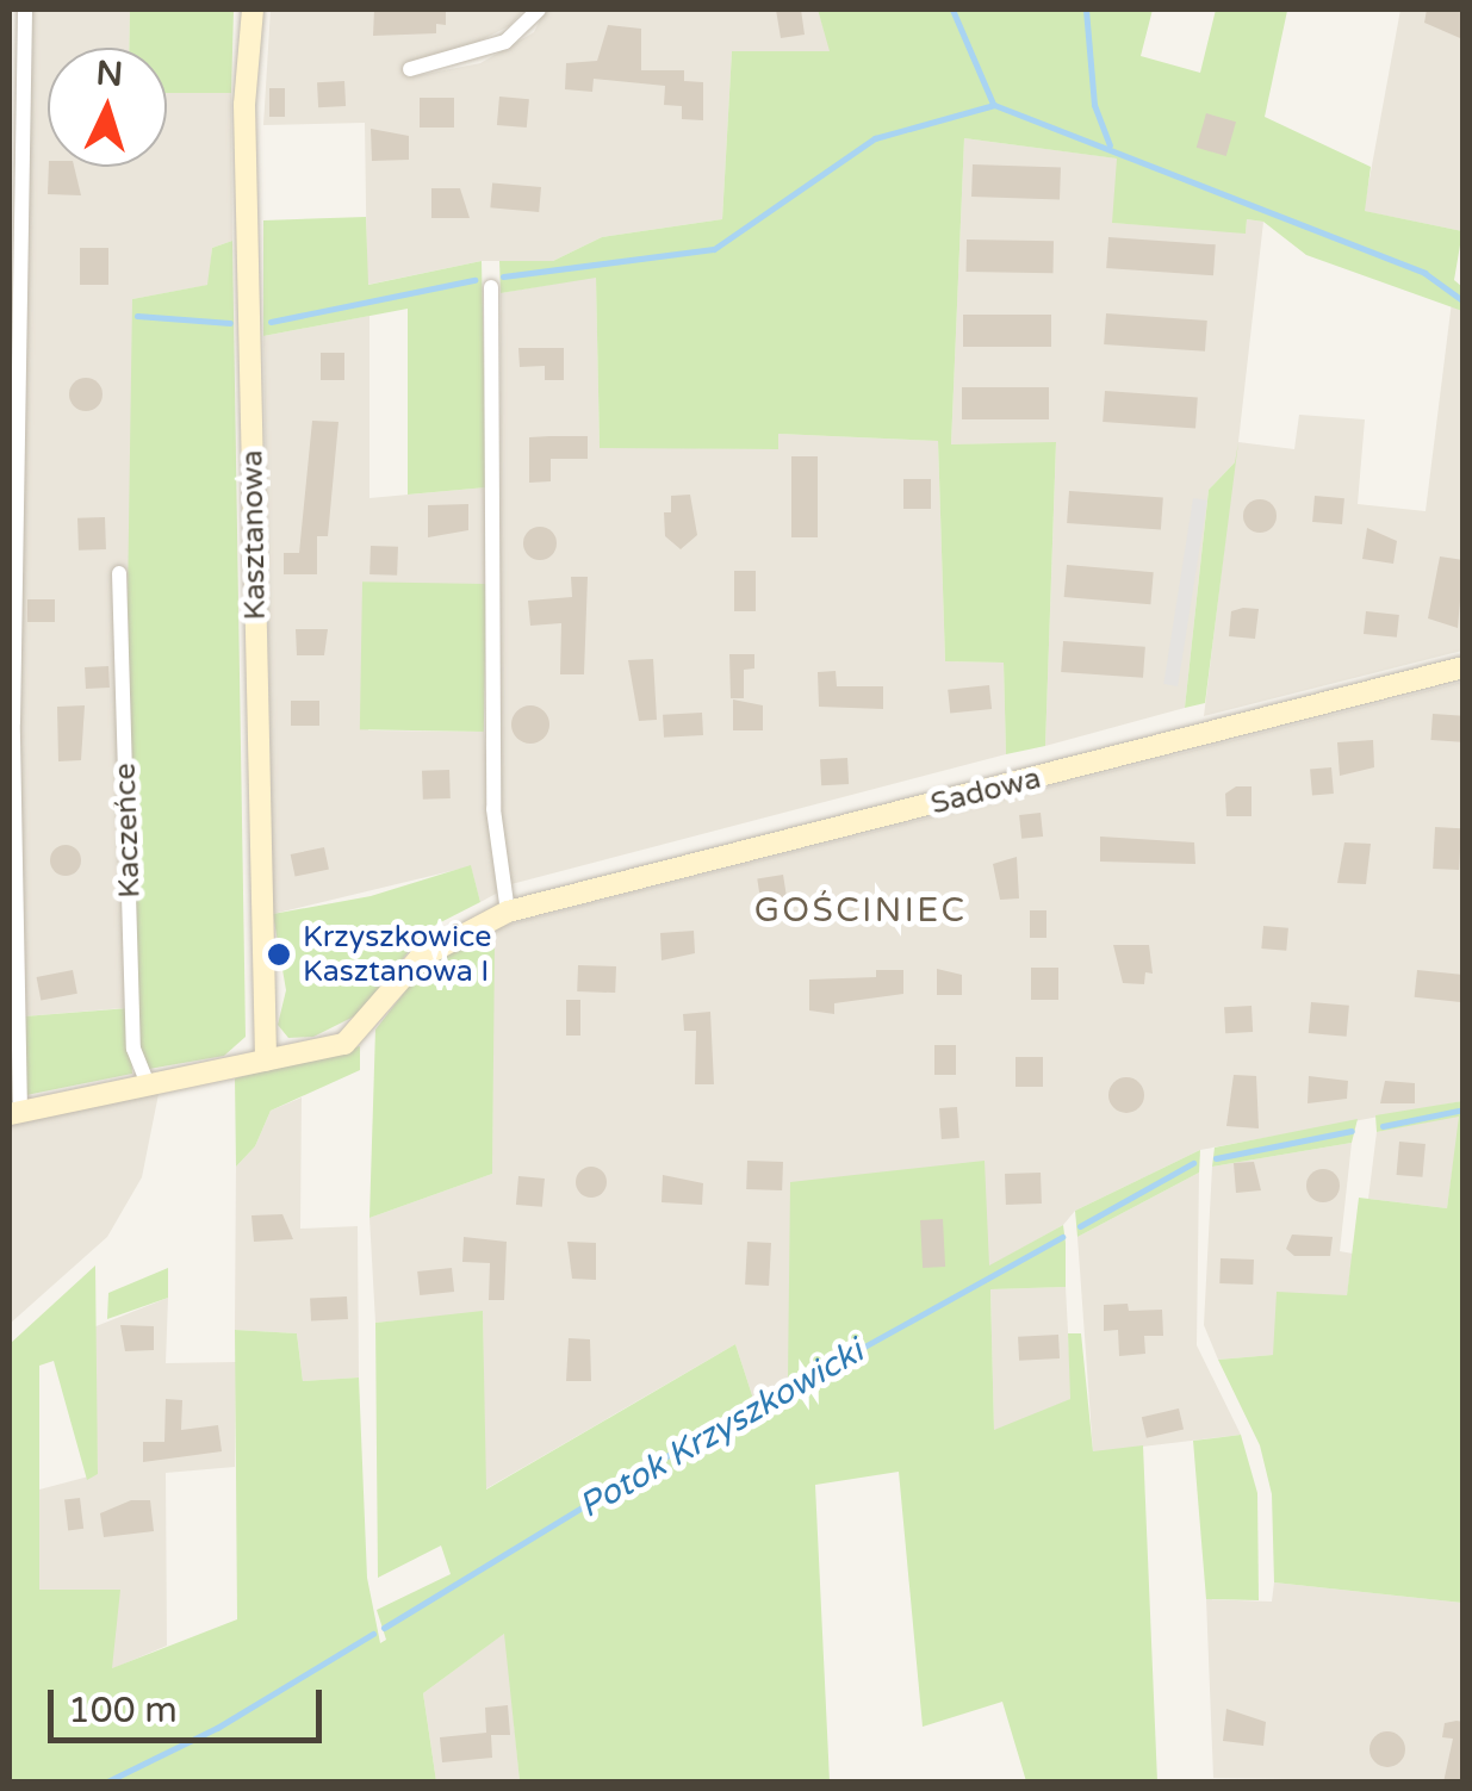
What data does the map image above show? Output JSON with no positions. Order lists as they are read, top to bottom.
{
  "streets": {
    "street": ["Kasztanowa", "Sadowa", "Kaczeńce"]
  },
  "crossings": [
    ["Kasztanowa", "Sadowa"],
    ["Sadowa", "Kaczeńce"]
  ],
  "districts": ["GOŚCINIEC"],
  "water": ["Potok Krzyszkowicki"],
  "places": ["Krzyszkowice Kasztanowa I"],
  "scale_bar": "100 m",
  "north": "top"
}
